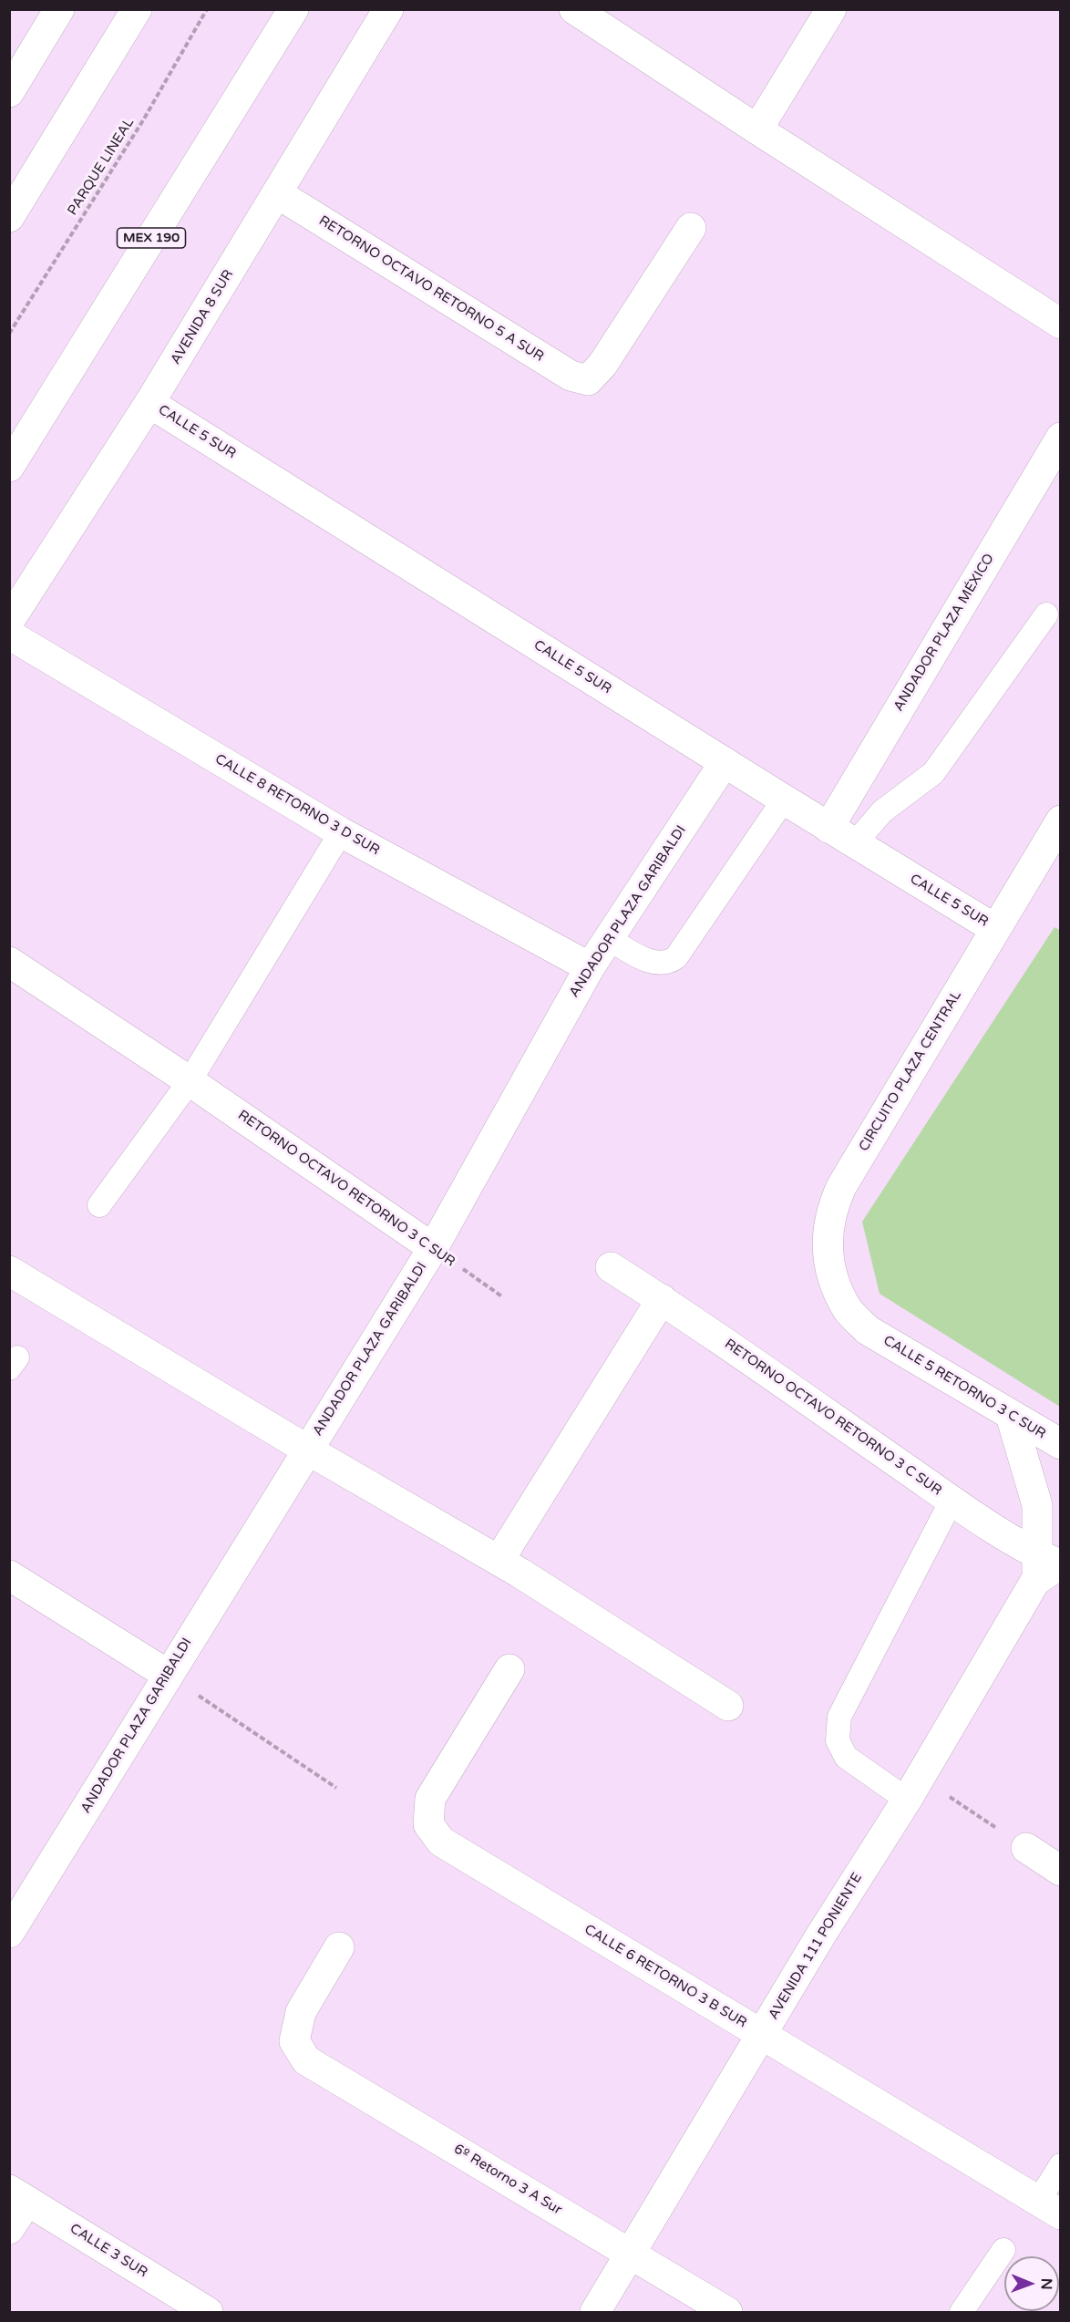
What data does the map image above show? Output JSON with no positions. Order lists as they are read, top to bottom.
{
  "streets": {
    "main road": [
      "MEX 190",
      "RETORNO OCTAVO RETORNO 5 A SUR",
      "AVENIDA 8 SUR",
      "CALLE 5 SUR",
      "ANDADOR PLAZA MÉXICO",
      "CALLE 8 RETORNO 3 D SUR",
      "ANDADOR PLAZA GARIBALDI",
      "CIRCUITO PLAZA CENTRAL",
      "RETORNO OCTAVO RETORNO 3 C SUR",
      "CALLE 5 RETORNO 3 C SUR",
      "AVENIDA 111 PONIENTE",
      "CALLE 6 RETORNO 3 B SUR",
      "6º Retorno 3 A Sur",
      "CALLE 3 SUR"
    ],
    "path": ["PARQUE LINEAL"]
  },
  "crossings": [
    ["RETORNO OCTAVO RETORNO 5 A SUR", "AVENIDA 8 SUR"],
    ["AVENIDA 8 SUR", "CALLE 5 SUR"],
    ["CALLE 5 SUR", "ANDADOR PLAZA MÉXICO"],
    ["CALLE 5 SUR", "ANDADOR PLAZA GARIBALDI"],
    ["CALLE 5 SUR", "CIRCUITO PLAZA CENTRAL"],
    ["CALLE 8 RETORNO 3 D SUR", "ANDADOR PLAZA GARIBALDI"],
    ["ANDADOR PLAZA GARIBALDI", "RETORNO OCTAVO RETORNO 3 C SUR"],
    ["CIRCUITO PLAZA CENTRAL", "CALLE 5 RETORNO 3 C SUR"],
    ["RETORNO OCTAVO RETORNO 3 C SUR", "AVENIDA 111 PONIENTE"],
    ["AVENIDA 111 PONIENTE", "CALLE 6 RETORNO 3 B SUR"],
    ["AVENIDA 111 PONIENTE", "6º Retorno 3 A Sur"]
  ],
  "north": "right"
}
